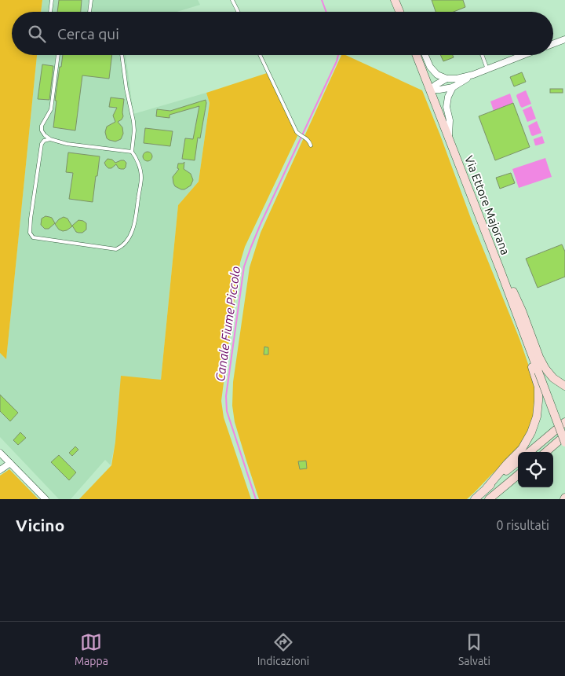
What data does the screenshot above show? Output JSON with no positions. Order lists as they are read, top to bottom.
{
  "streets": {
    "main road": ["Via Ettore Majorana"]
  },
  "water": ["Canale Fiume Piccolo"],
  "page": {
    "search": "Cerca qui",
    "heading": ["Vicino", "0 risultati"],
    "nav": ["Mappa", "Indicazioni", "Salvati"]
  }
}
